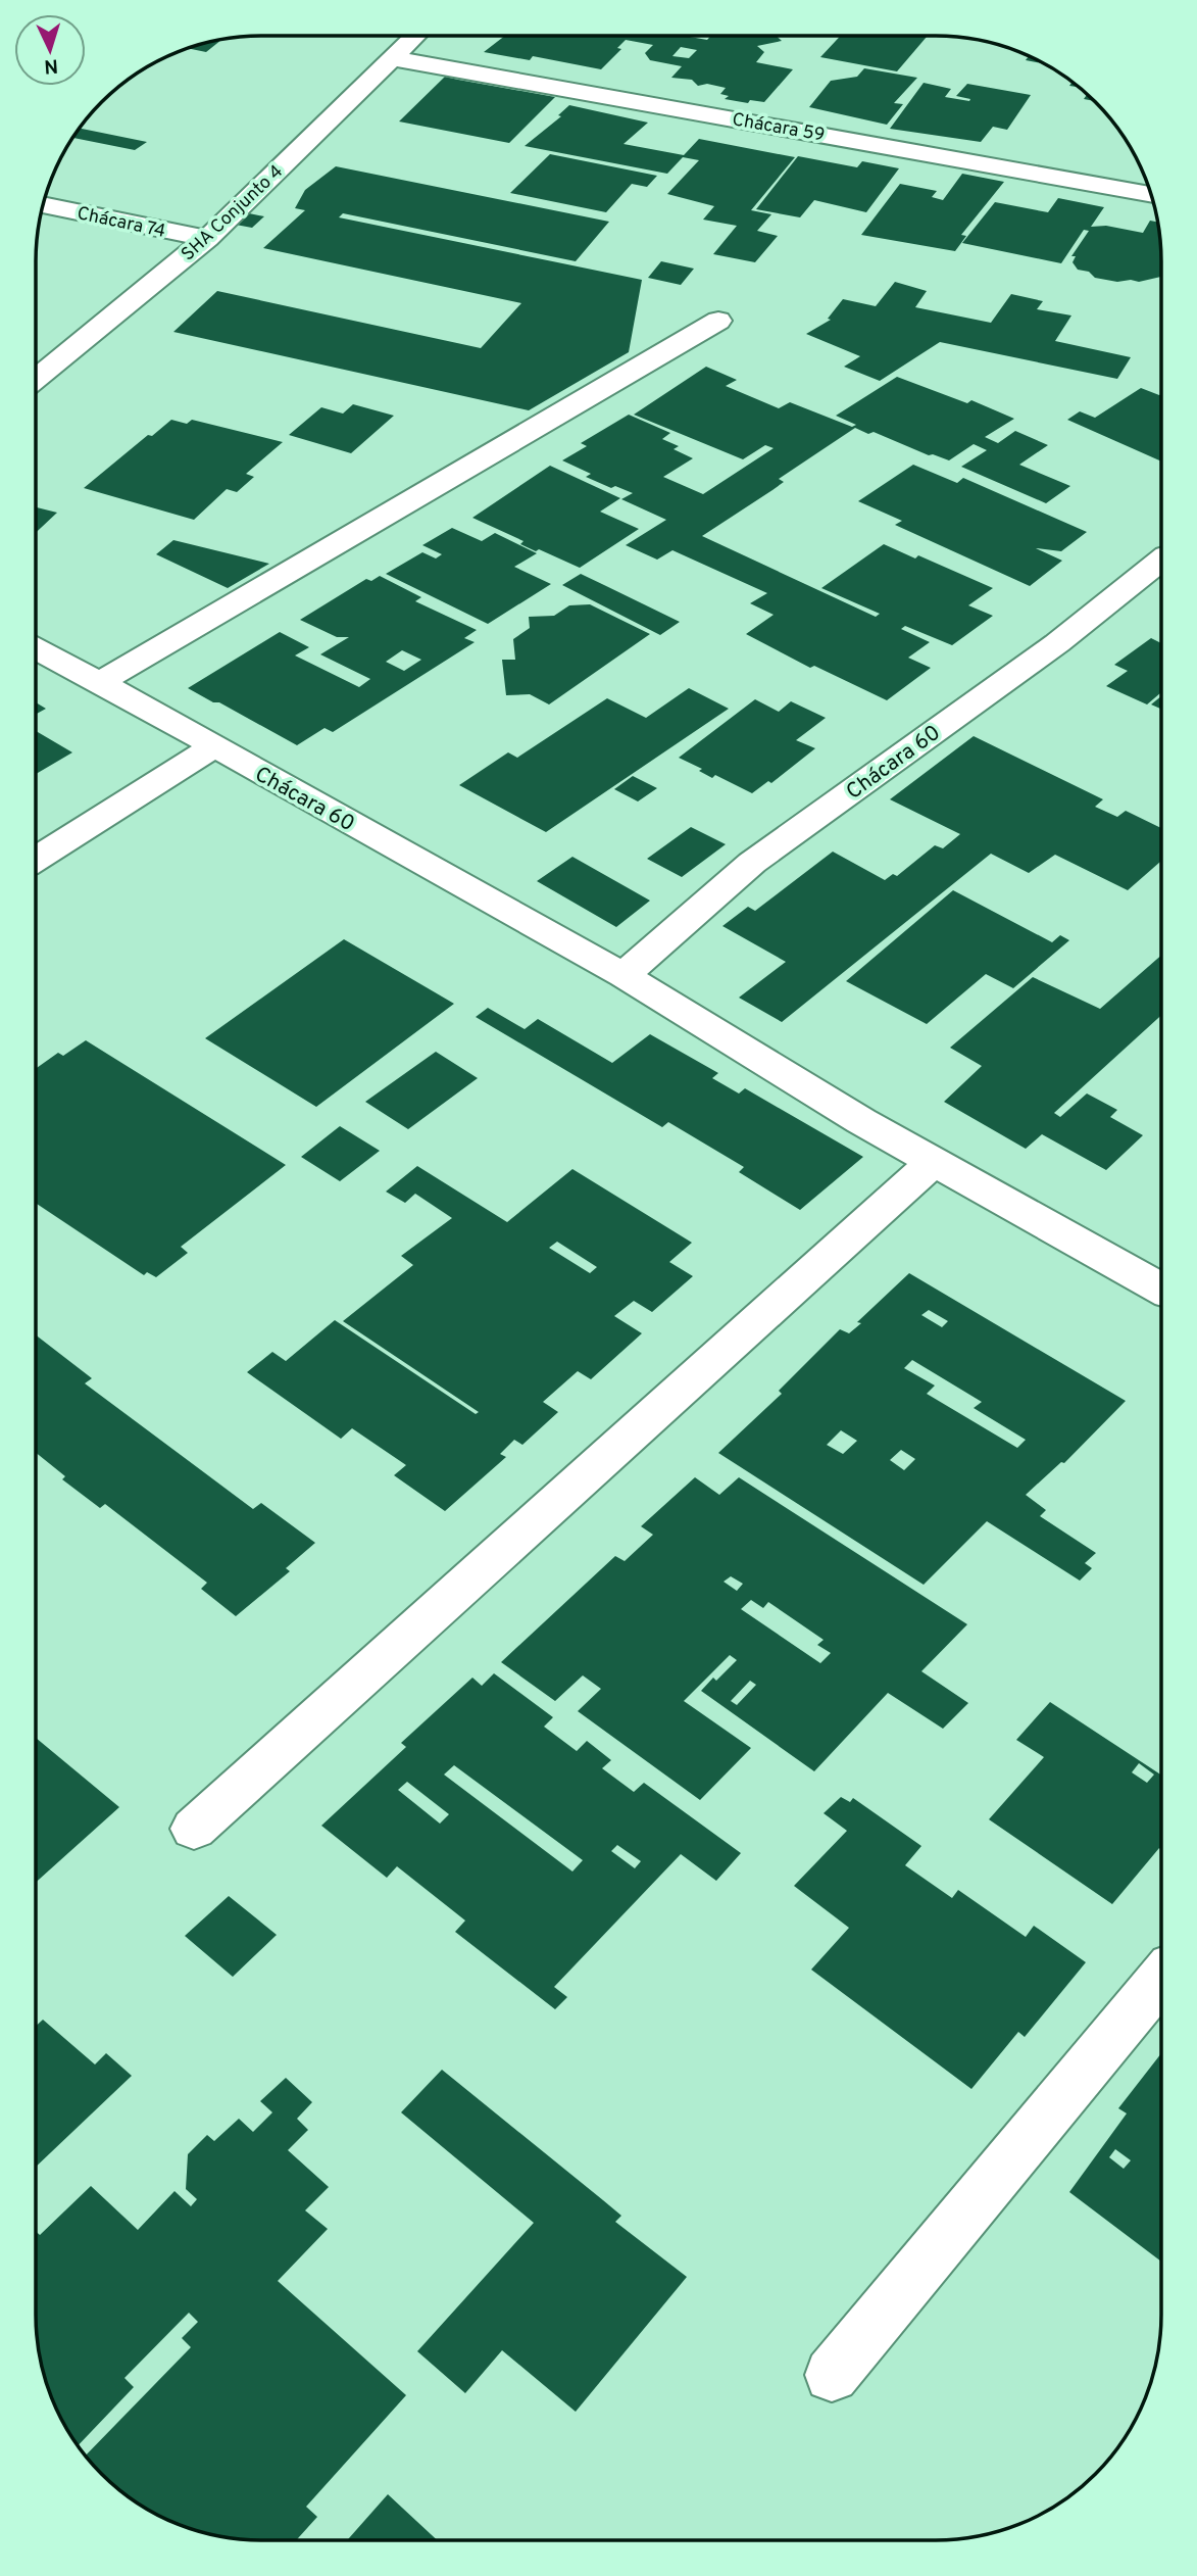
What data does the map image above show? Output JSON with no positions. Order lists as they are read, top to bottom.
{
  "streets": {
    "street": [
      "Chácara 59",
      "SHA Conjunto 4",
      "Chácara 74",
      "Chácara 60"
    ]
  },
  "crossings": [
    ["Chácara 59", "SHA Conjunto 4"],
    ["SHA Conjunto 4", "Chácara 74"]
  ],
  "north": "bottom"
}
